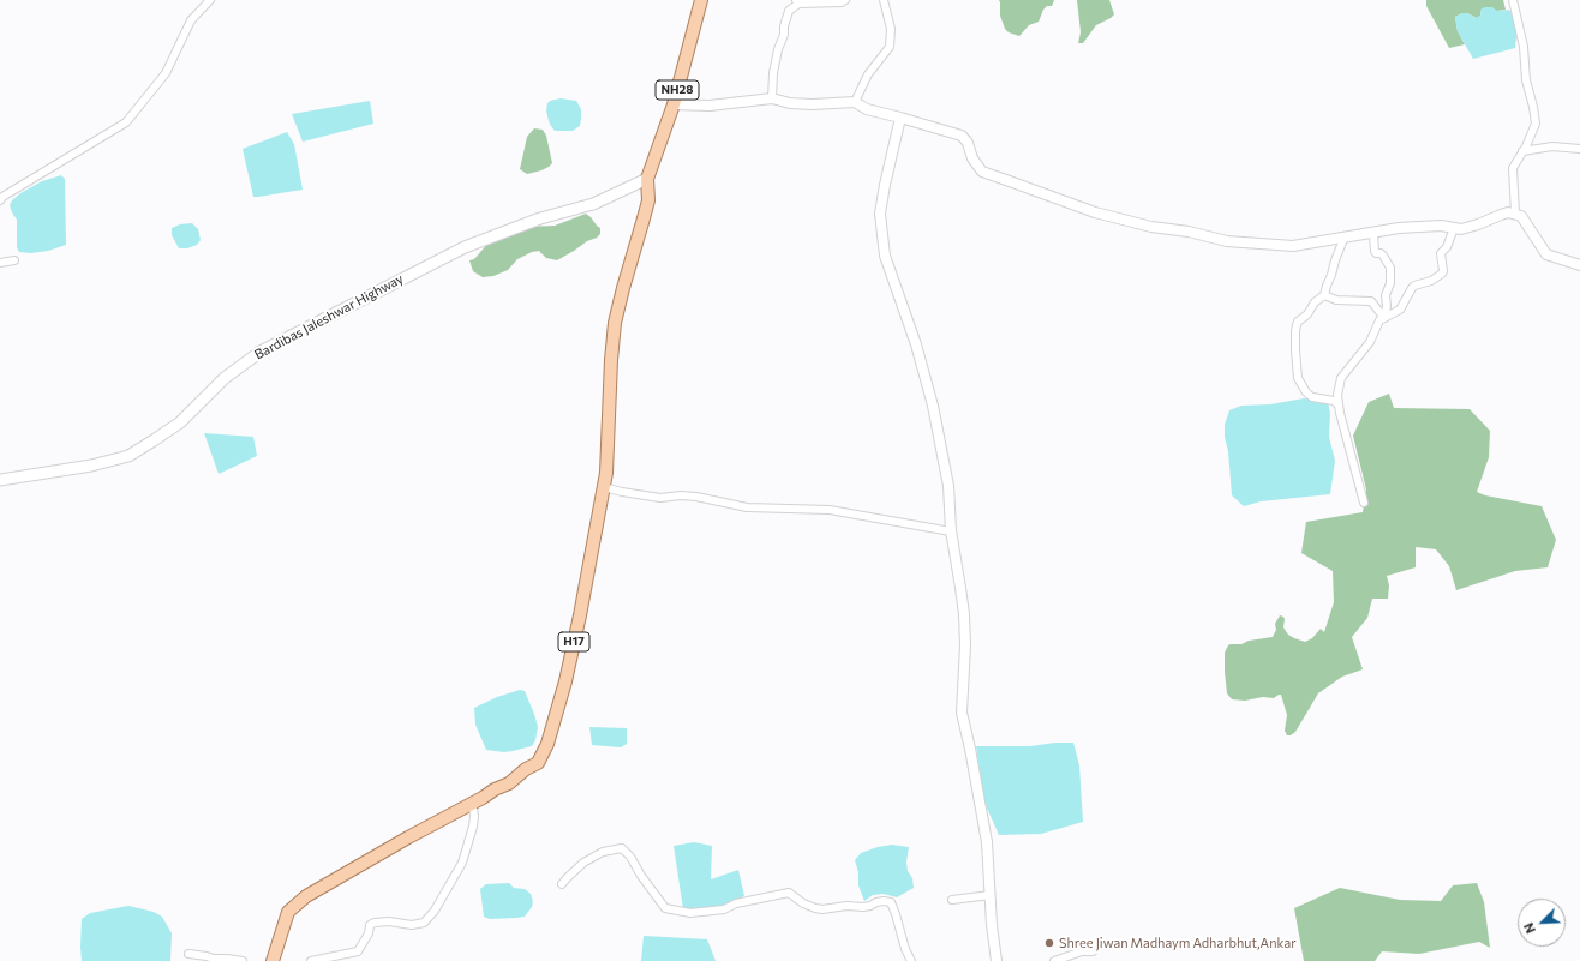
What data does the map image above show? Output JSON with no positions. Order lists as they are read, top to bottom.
{
  "streets": {
    "main road": ["NH28", "Bardibas Jaleshwar Highway", "H17"]
  },
  "crossings": [
    ["NH28", "Bardibas Jaleshwar Highway"],
    ["NH28", "H17"],
    ["Bardibas Jaleshwar Highway", "H17"]
  ],
  "places": ["Shree Jiwan Madhaym Adharbhut,Ankar"],
  "north": "bottom left"
}
